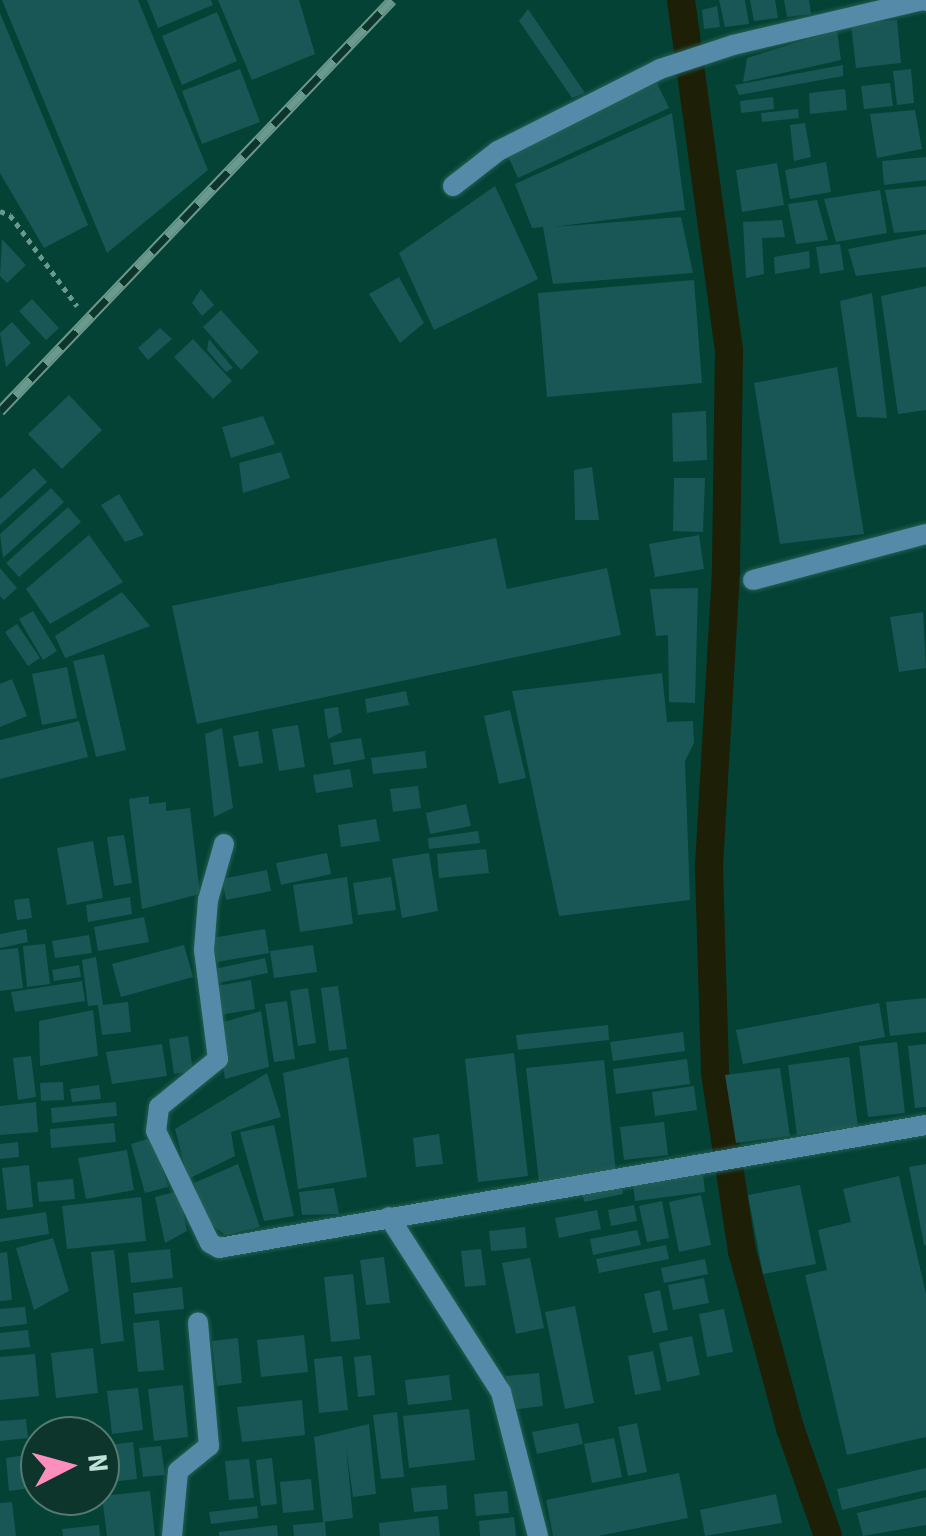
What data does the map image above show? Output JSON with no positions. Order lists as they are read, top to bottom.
{
  "north": "right"
}
